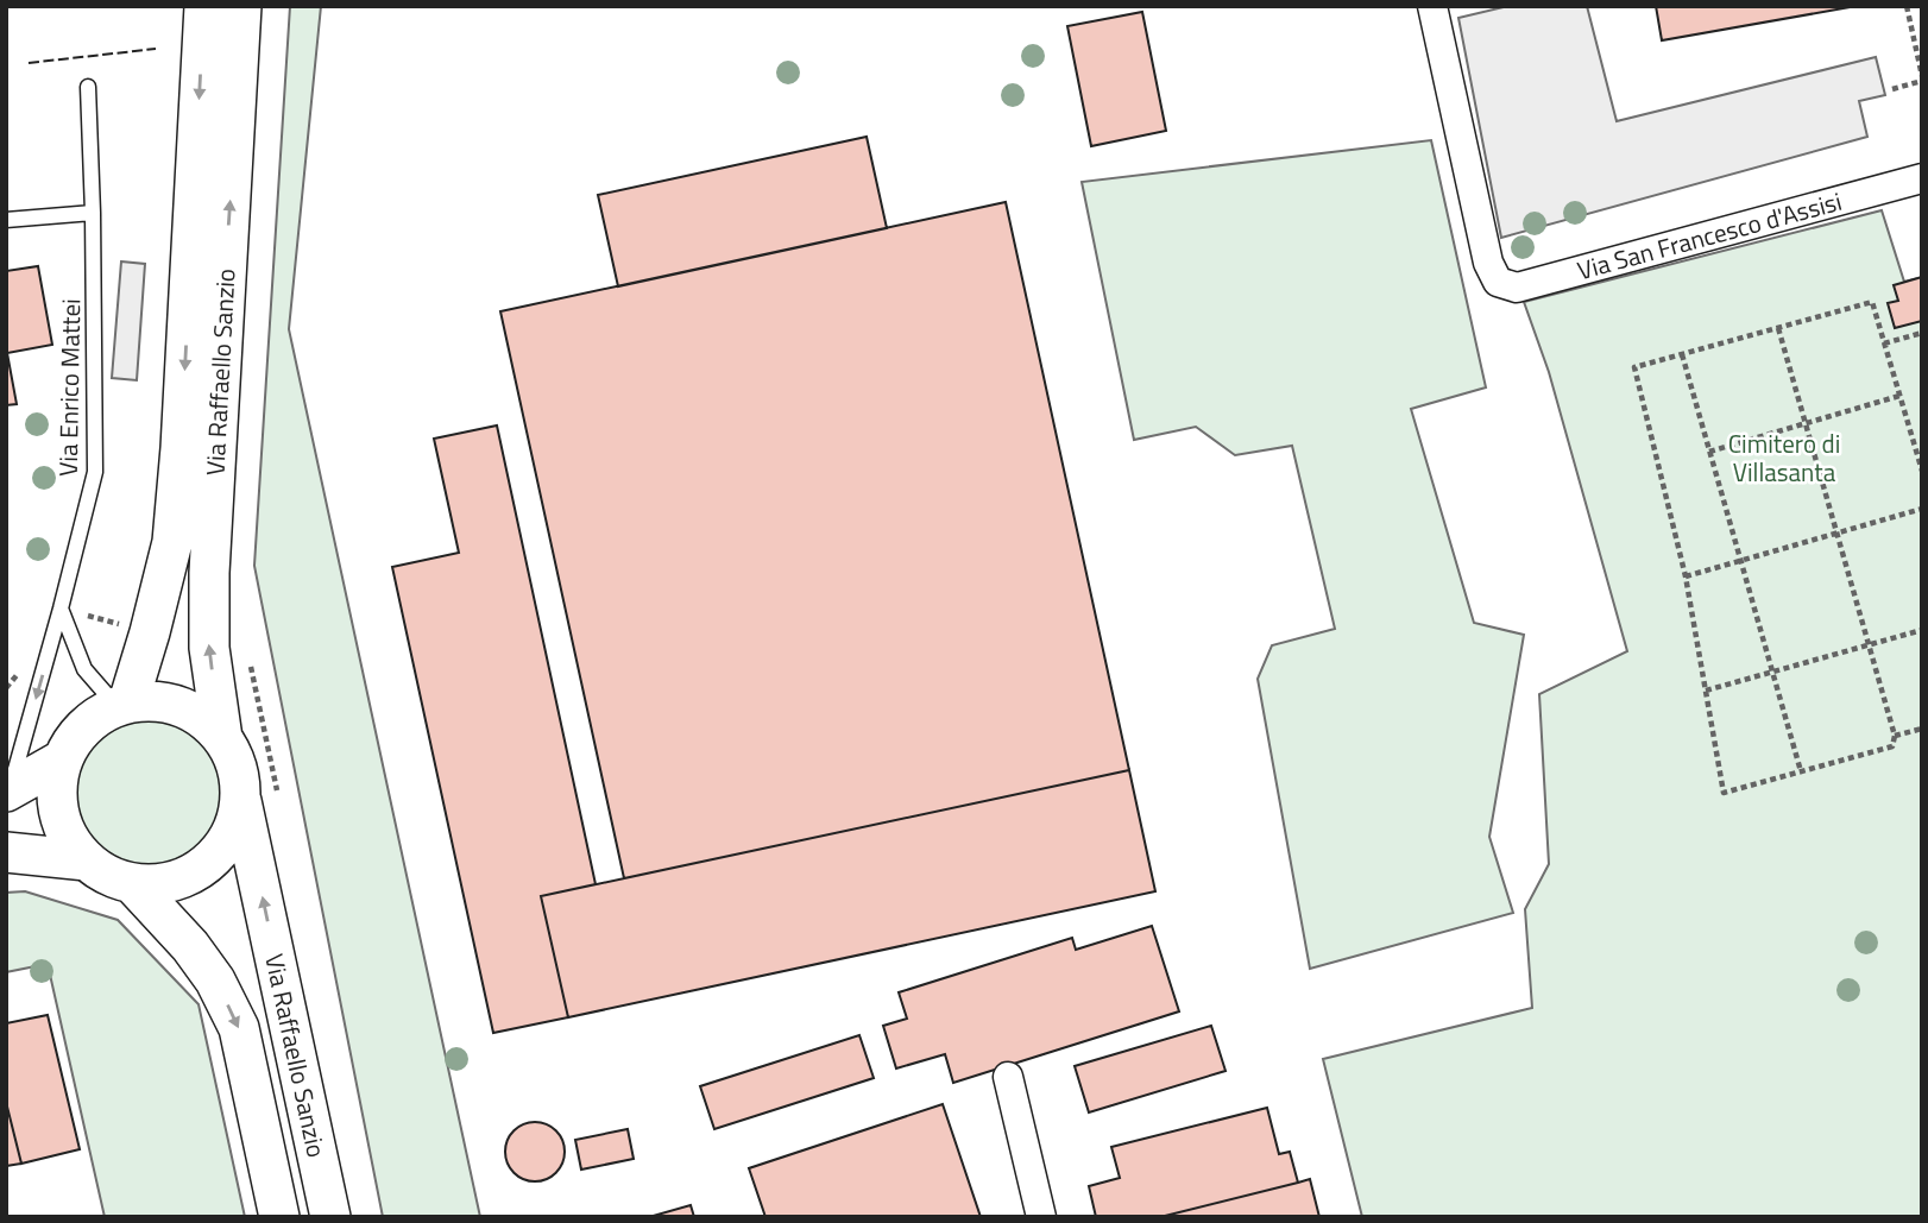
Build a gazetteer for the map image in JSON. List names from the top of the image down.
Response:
{
  "streets": {
    "street": ["Via San Francesco d'Assisi", "Via Raffaello Sanzio"],
    "lane": ["Via Enrico Mattei"]
  },
  "parks": ["Cimitero di Villasanta"]
}
